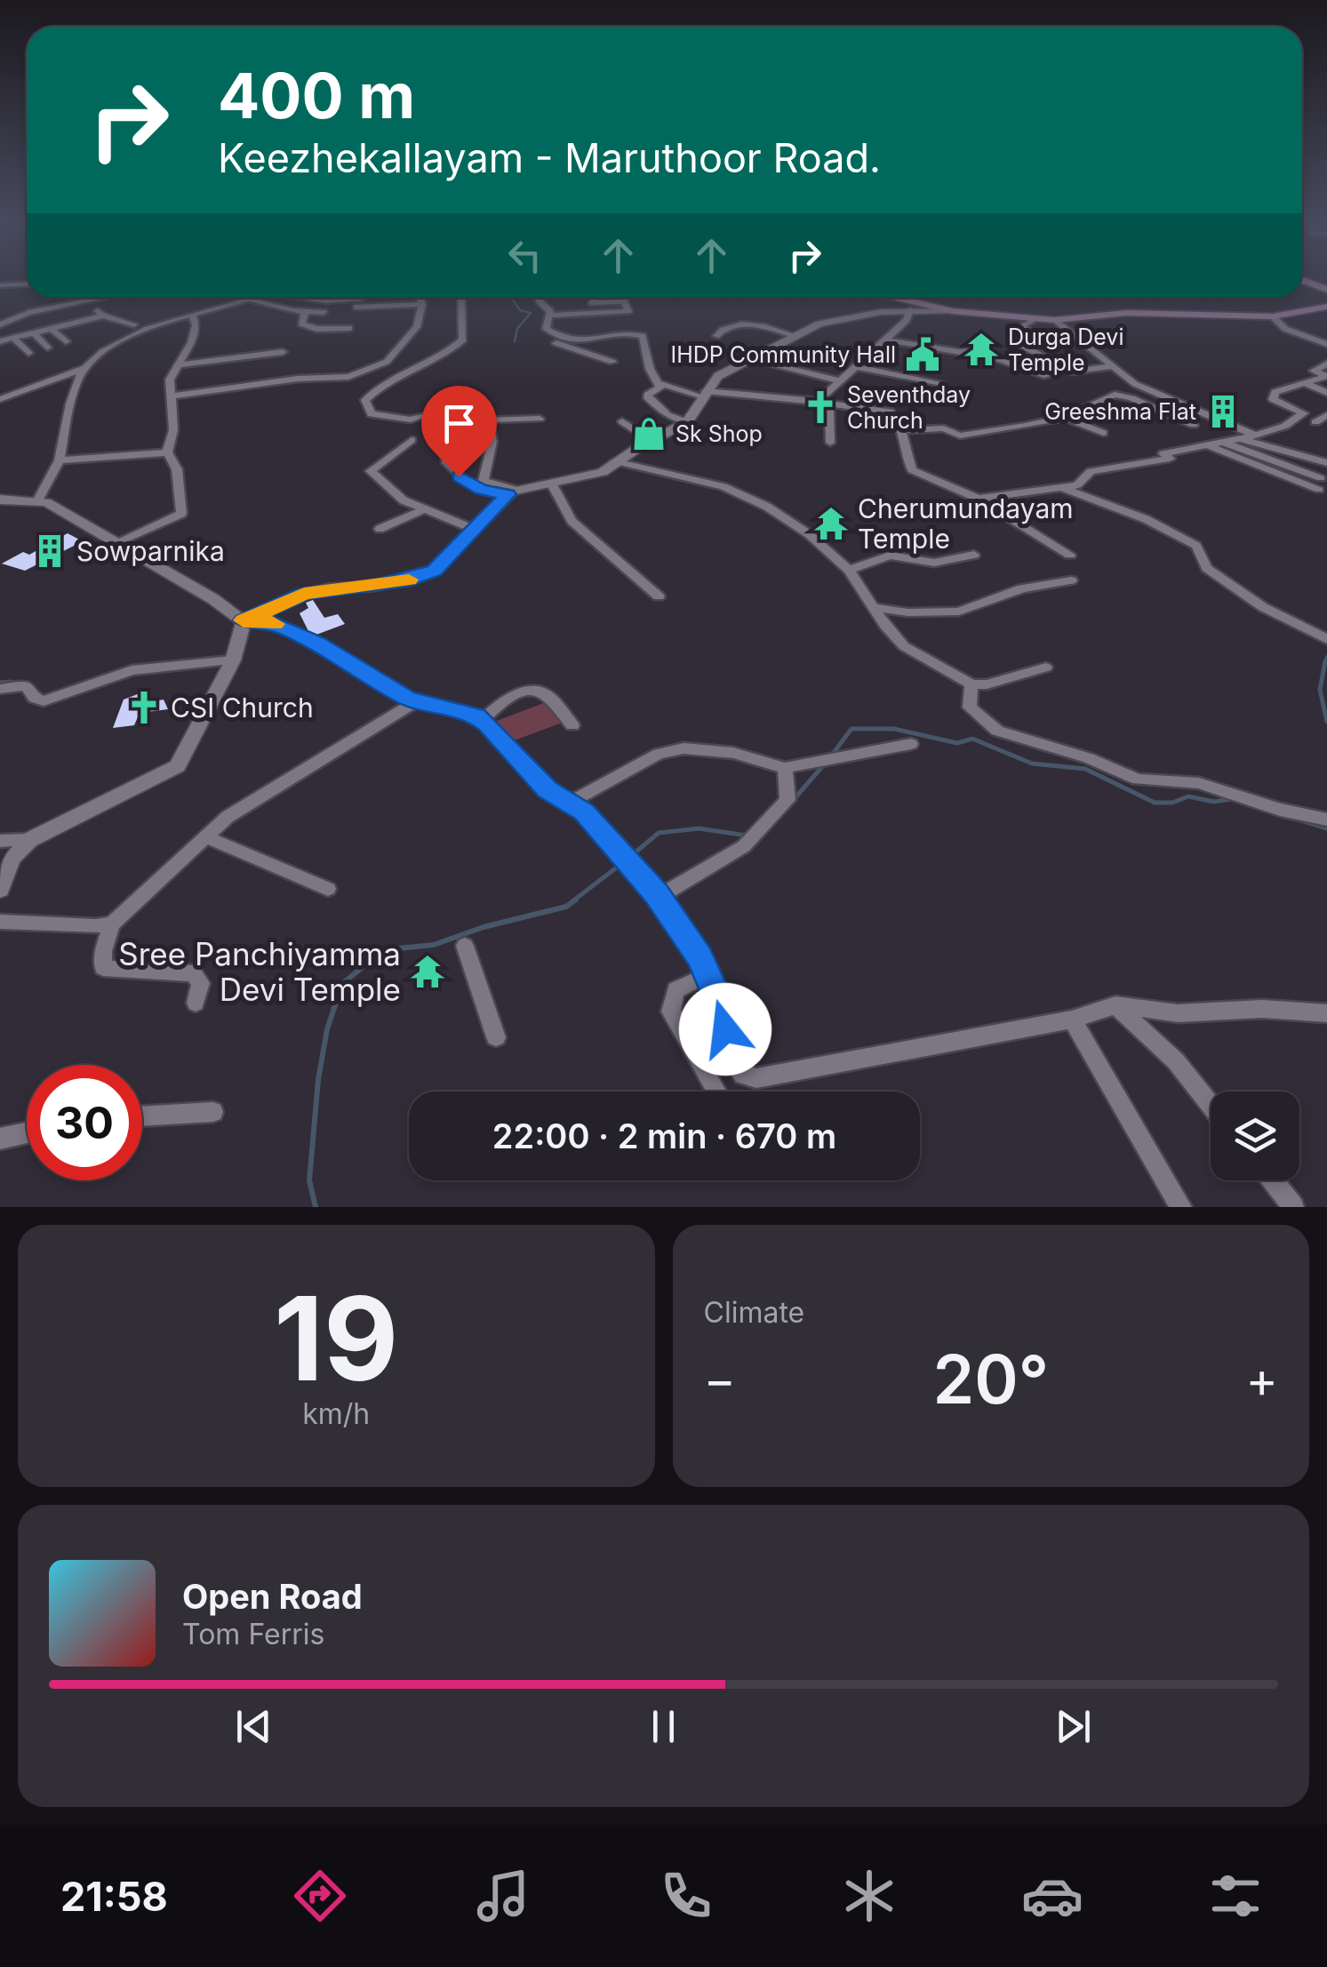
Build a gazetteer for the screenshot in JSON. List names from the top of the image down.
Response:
{
  "places": {
    "temple": ["Durga Devi Temple", "Cherumundayam Temple", "Sree Panchiyamma Devi Temple"],
    "public building": ["IHDP Community Hall"],
    "church": ["Seventhday Church", "CSI Church"],
    "building": ["Greeshma Flat", "Sowparnika"],
    "shop": ["Sk Shop"]
  },
  "page": {
    "turn": ["400 m", "Keezhekallayam - Maruthoor Road."],
    "limit": "30",
    "trip": "22:00 · 2 min · 670 m",
    "tile": [
      ["19", "km/h"],
      "Climate"
    ],
    "heat": ["−", "20°", "+"],
    "song": ["Open Road", "Tom Ferris"],
    "tabs": "21:58"
  }
}
